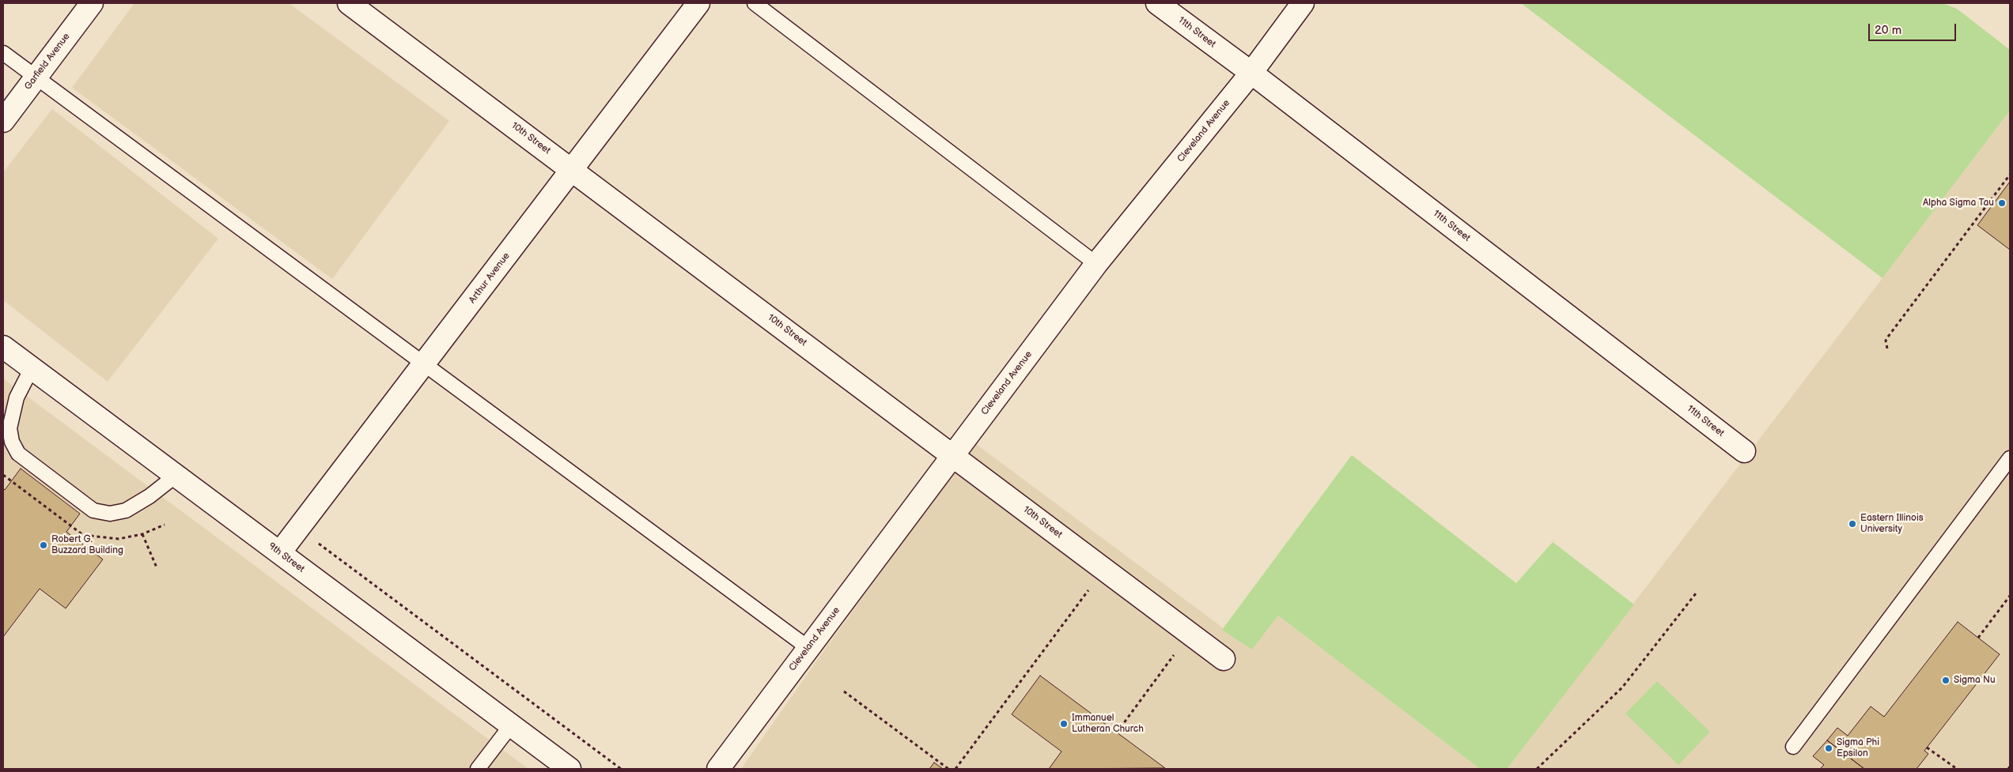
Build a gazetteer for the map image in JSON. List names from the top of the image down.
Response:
{
  "streets": {
    "street": [
      "11th Street",
      "Garfield Avenue",
      "Cleveland Avenue",
      "10th Street",
      "Arthur Avenue",
      "9th Street"
    ]
  },
  "crossings": [
    ["11th Street", "Cleveland Avenue"],
    ["Cleveland Avenue", "10th Street"],
    ["10th Street", "Arthur Avenue"],
    ["Arthur Avenue", "9th Street"]
  ],
  "places": [
    "Alpha Sigma Tau",
    "Eastern Illinois University",
    "Robert G. Buzzard Building",
    "Sigma Nu",
    "Immanuel Lutheran Church",
    "Sigma Phi Epsilon"
  ],
  "scale_bar": "20 m"
}
